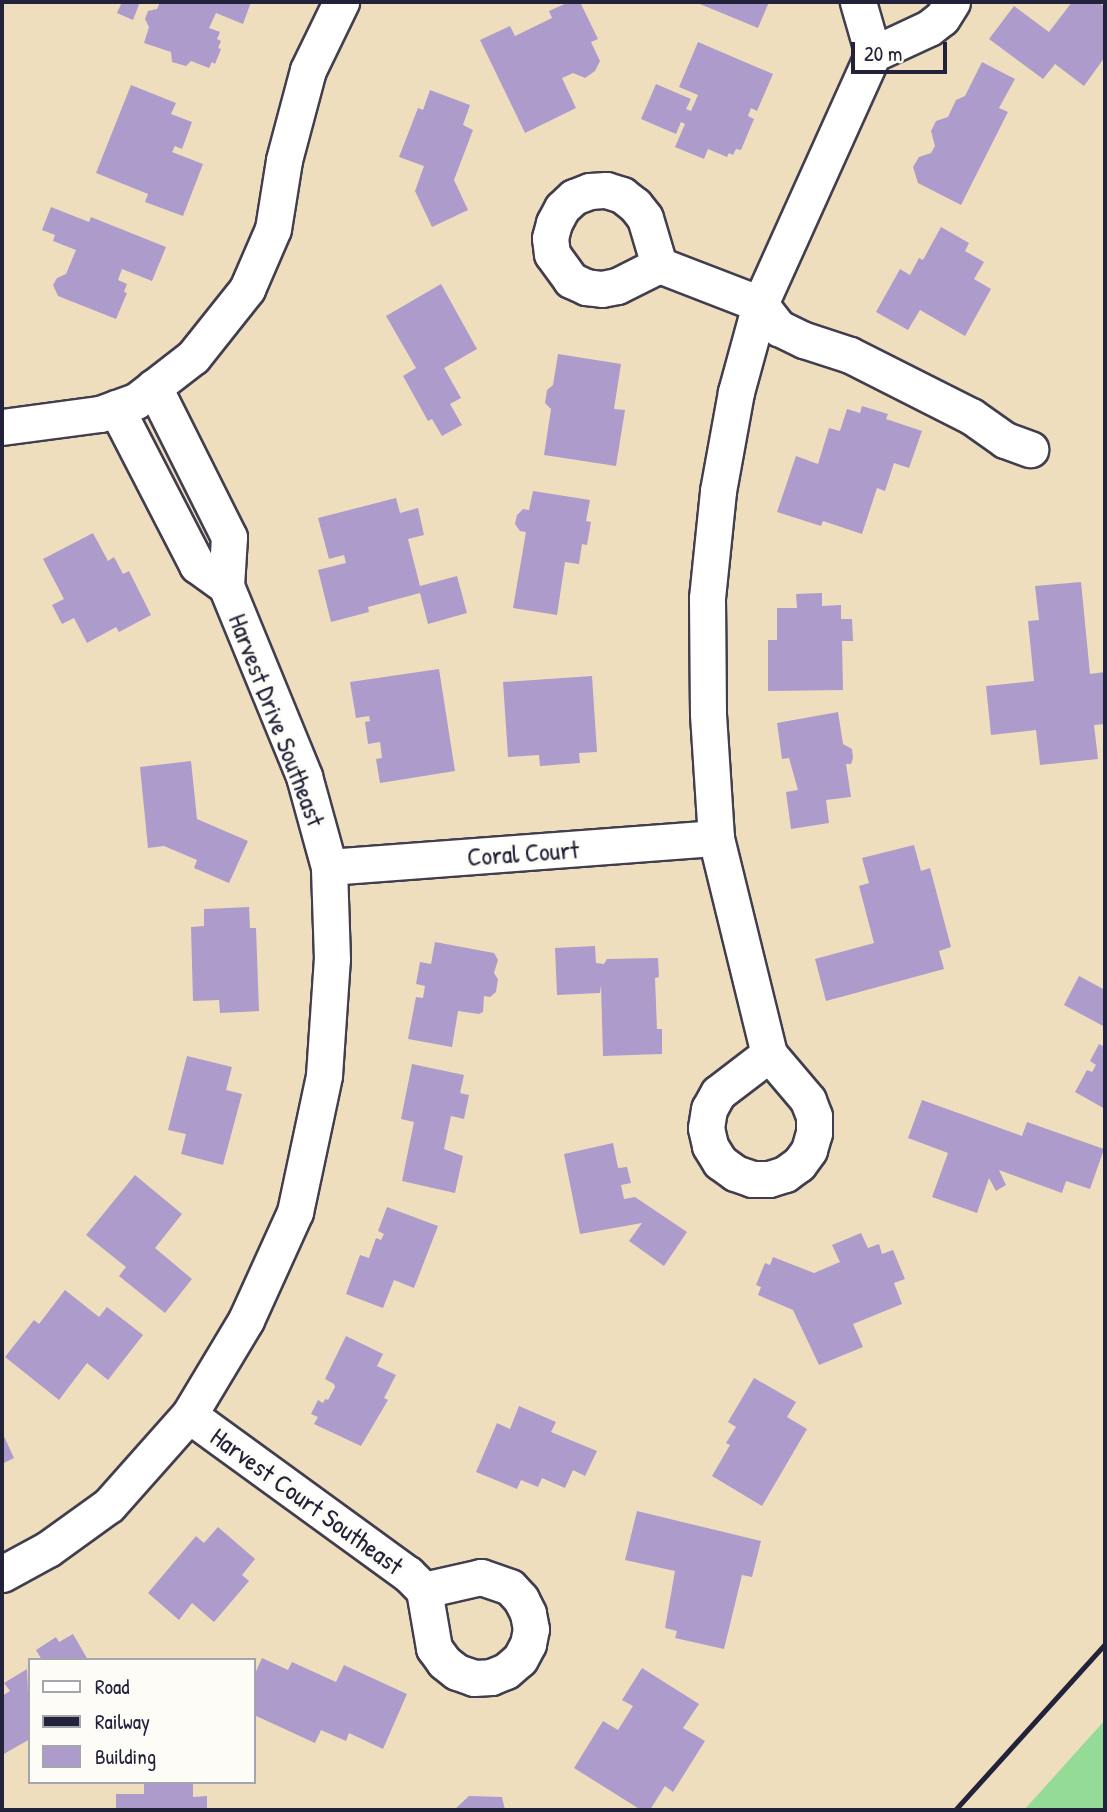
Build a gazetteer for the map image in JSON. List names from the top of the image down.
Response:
{
  "streets": {
    "street": ["Harvest Drive Southeast", "Coral Court", "Harvest Court Southeast"]
  },
  "crossings": [
    ["Harvest Drive Southeast", "Coral Court"],
    ["Harvest Drive Southeast", "Harvest Court Southeast"]
  ],
  "legend": ["Road", "Railway", "Building"],
  "scale_bar": "20 m"
}
